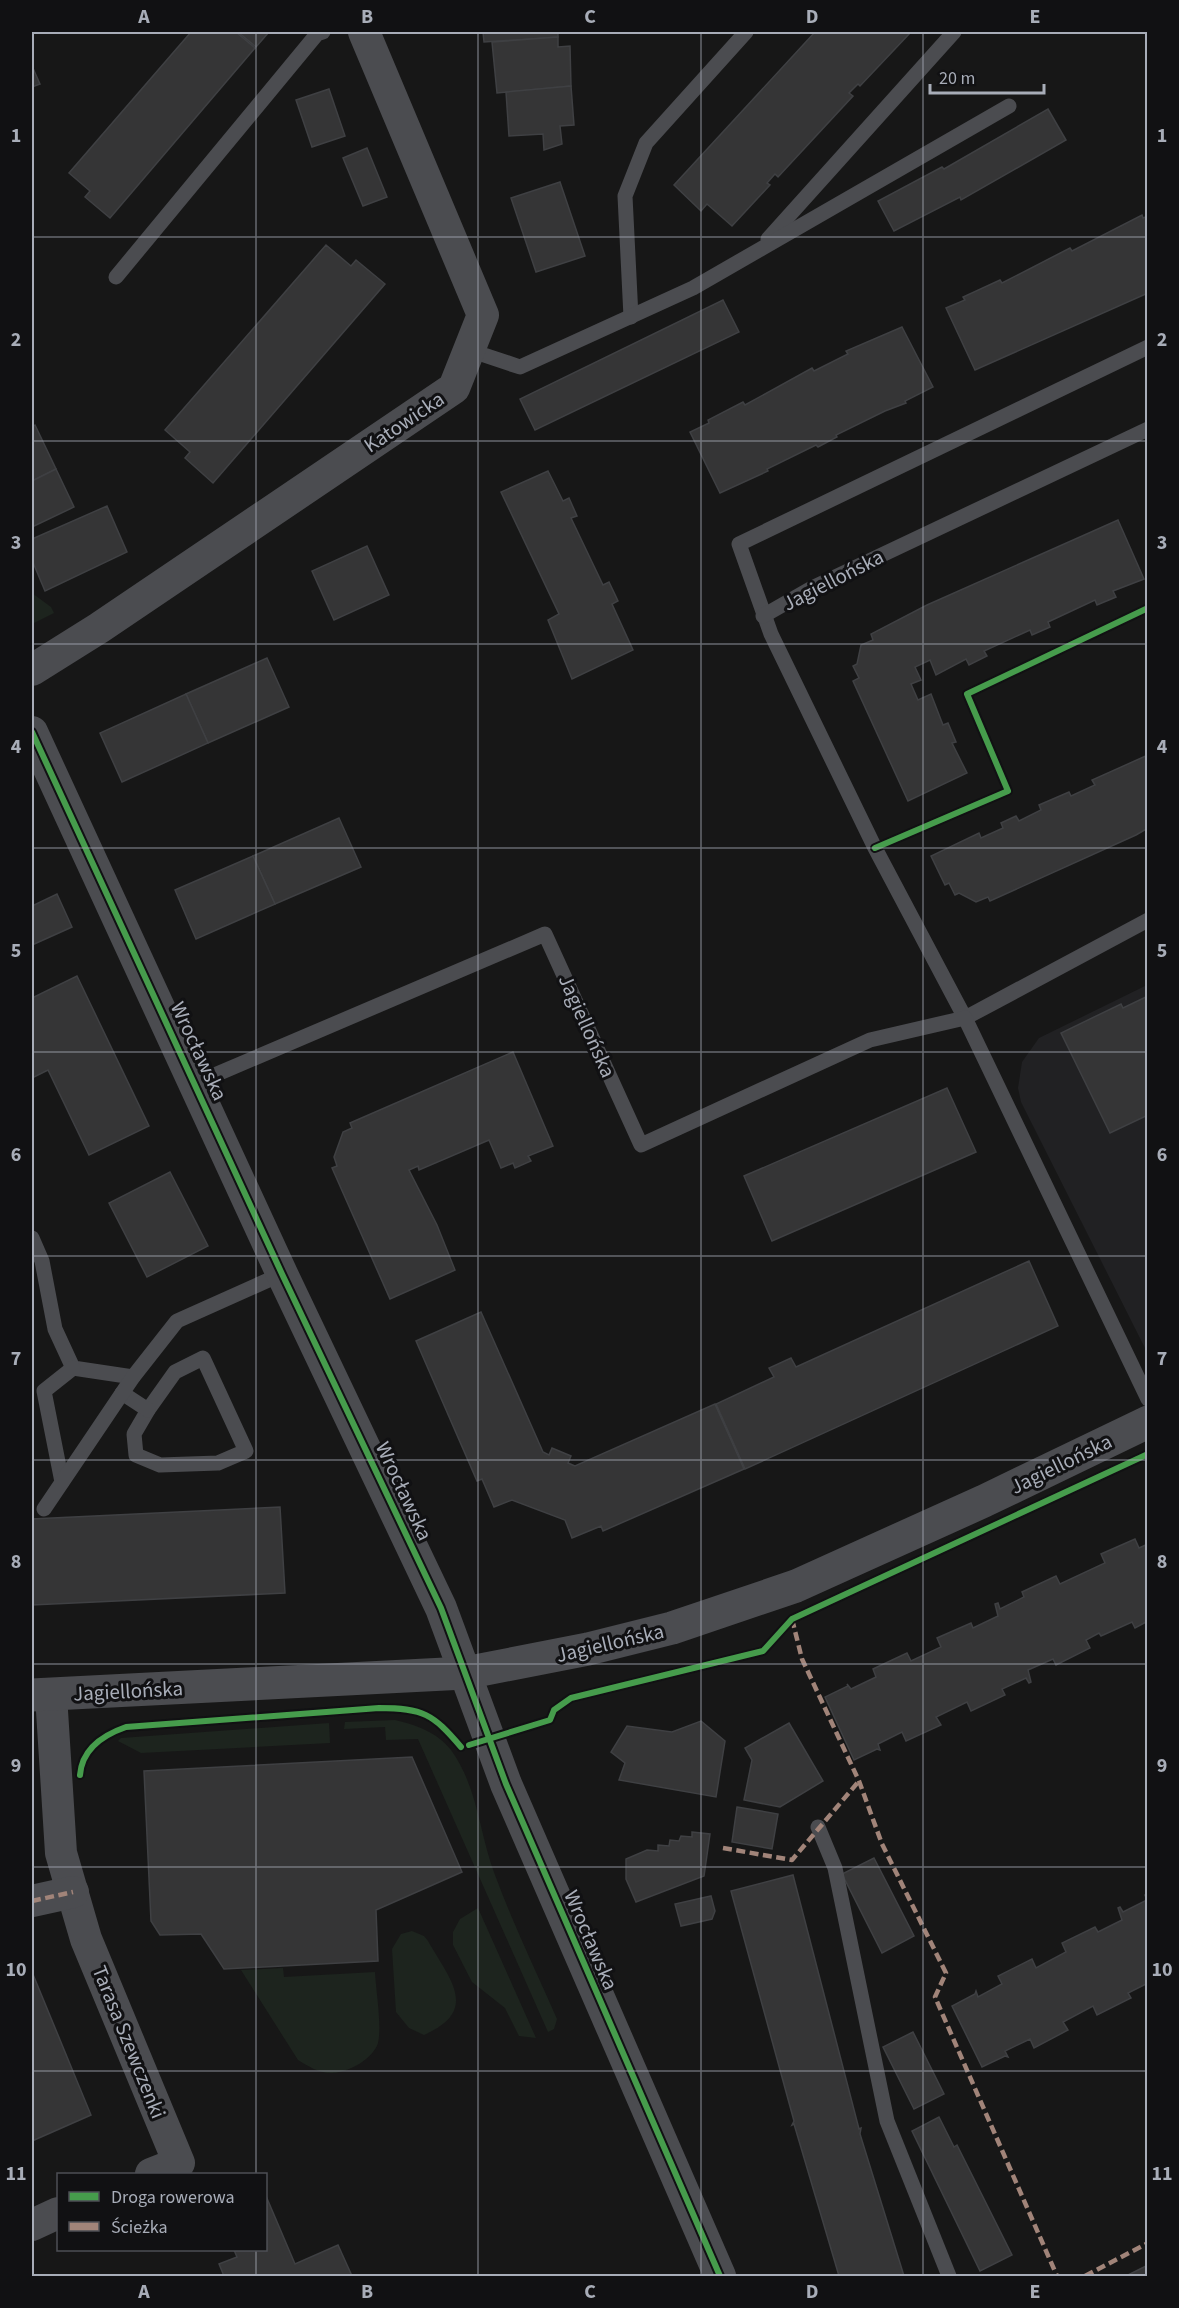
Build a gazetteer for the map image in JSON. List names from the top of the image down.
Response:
{
  "streets": {
    "street": [
      "Katowicka",
      "Jagiellońska",
      "Wrocławska",
      "Tarasa Szewczenki"
    ]
  },
  "crossings": [
    ["Jagiellońska", "Wrocławska"],
    ["Jagiellońska", "Tarasa Szewczenki"]
  ],
  "legend": ["Droga rowerowa", "Ścieżka"],
  "scale_bar": "20 m",
  "grid": {
    "columns": [
      "A",
      "B",
      "C",
      "D",
      "E"
    ],
    "rows": [
      "1",
      "2",
      "3",
      "4",
      "5",
      "6",
      "7",
      "8",
      "9",
      "10",
      "11"
    ]
  }
}
